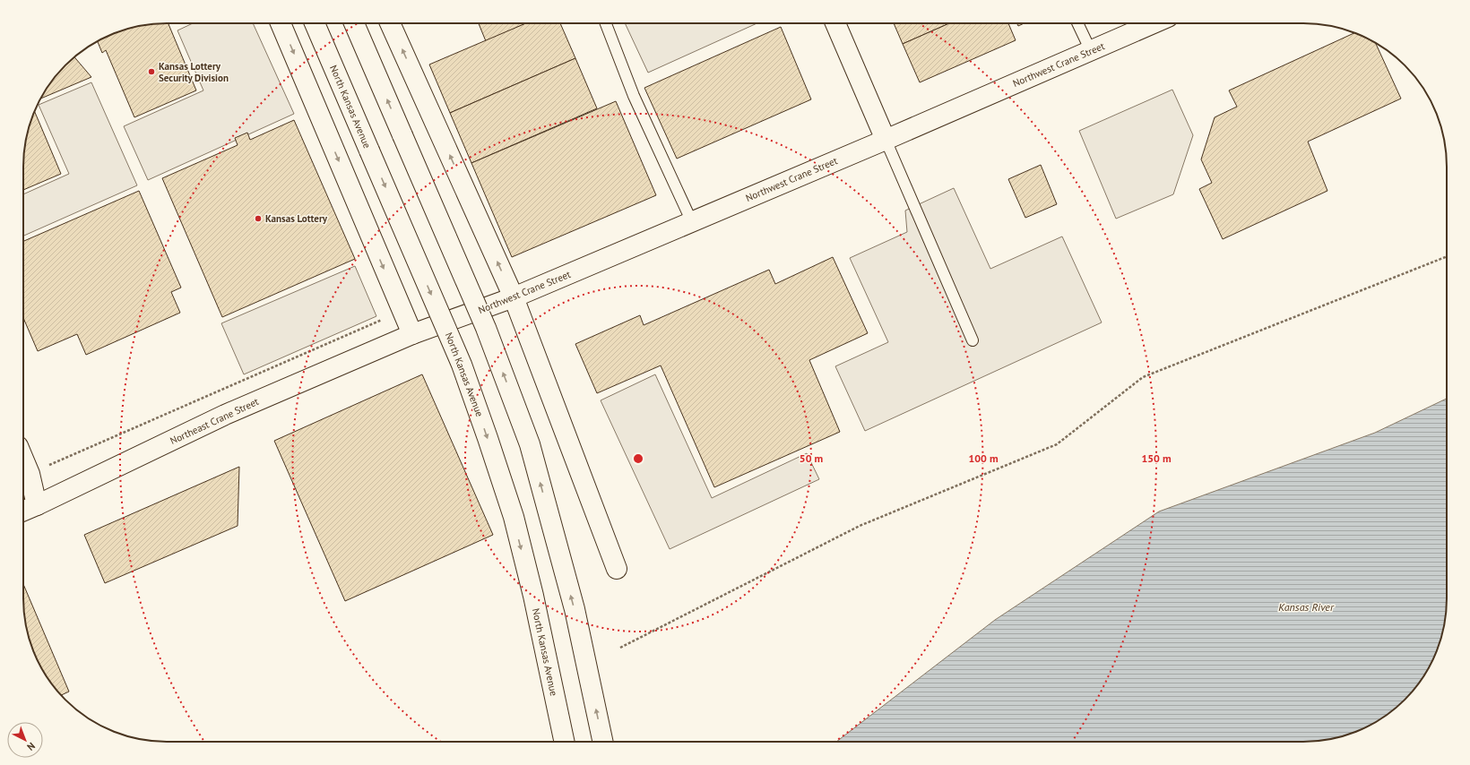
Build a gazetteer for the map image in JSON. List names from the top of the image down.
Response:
{
  "streets": {
    "street": ["Northwest Crane Street", "North Kansas Avenue", "Northeast Crane Street"]
  },
  "crossings": [
    ["Northwest Crane Street", "Northeast Crane Street"]
  ],
  "water": ["Kansas River"],
  "places": ["Kansas Lottery Security Division", "Kansas Lottery"],
  "north": "bottom right",
  "rings": ["50 m", "100 m", "150 m"]
}
